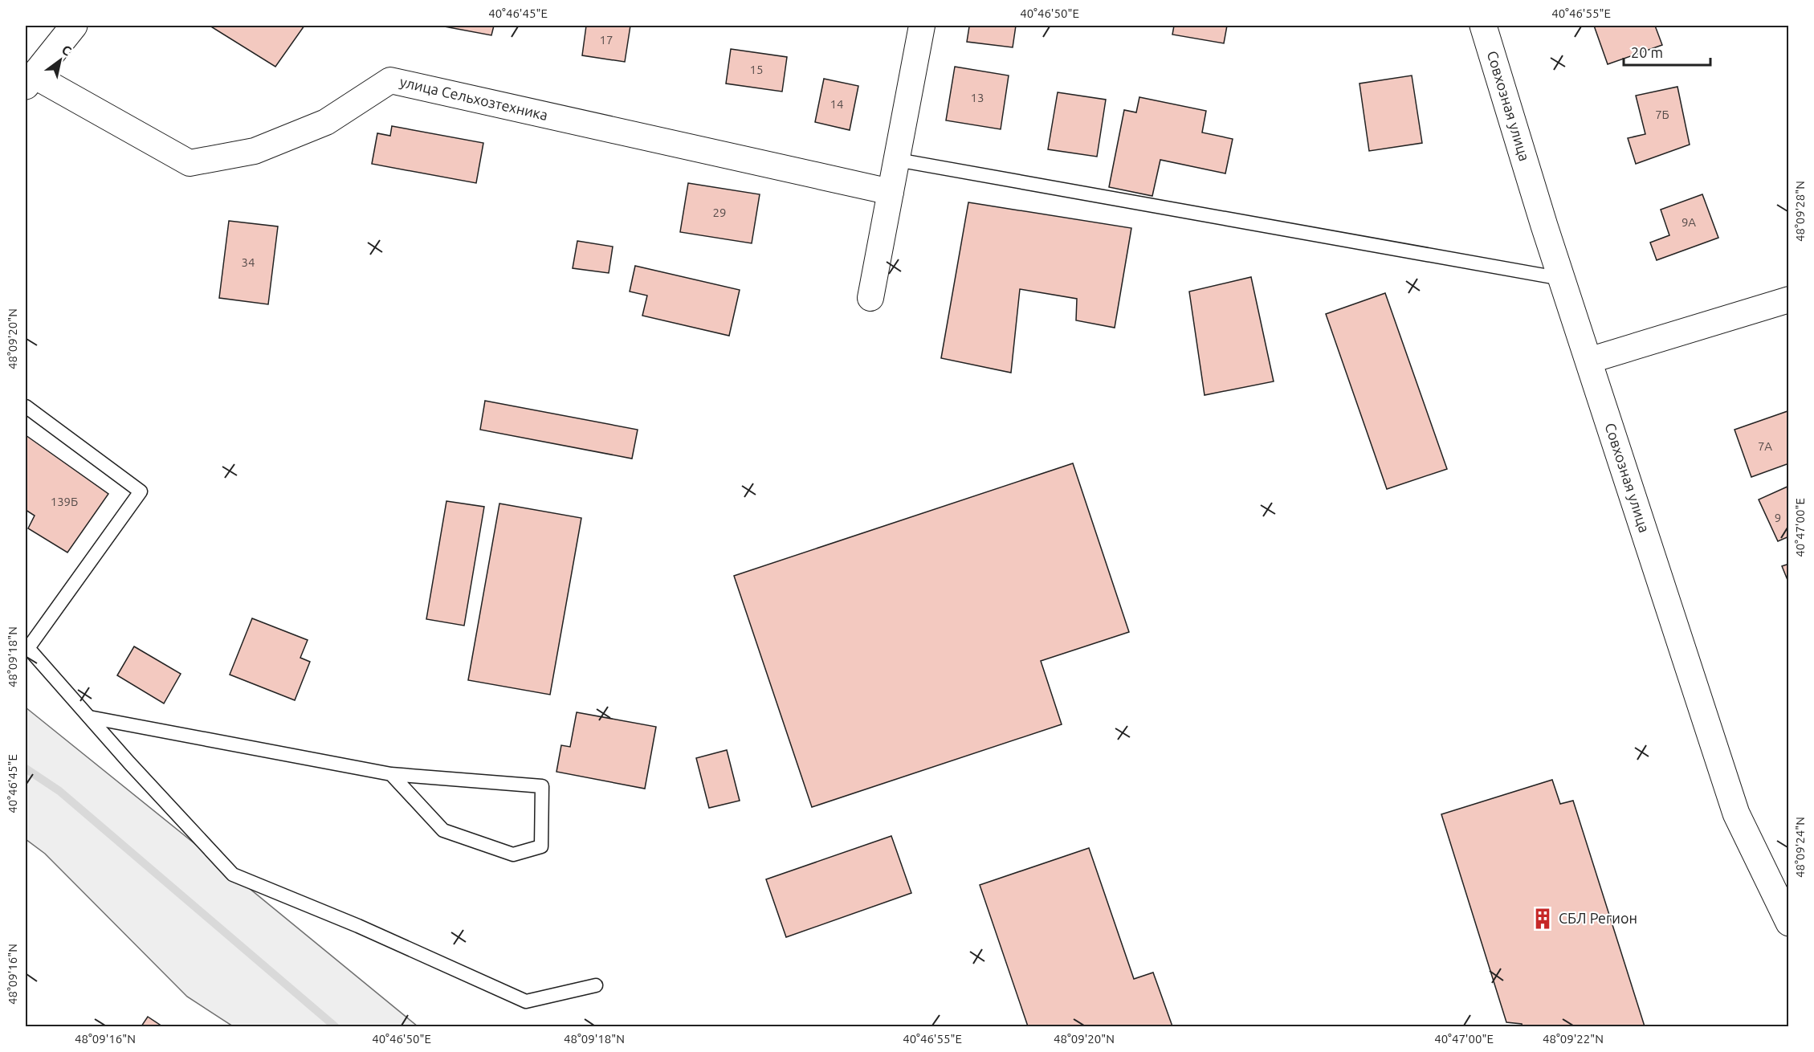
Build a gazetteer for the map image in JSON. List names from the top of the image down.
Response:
{
  "streets": {
    "street": ["улица Сельхозтехника", "Совхозная улица"]
  },
  "places": {
    "building": ["СБЛ Регион"]
  },
  "house_numbers": [
    "17",
    "15",
    "13",
    "14",
    "7Б",
    "29",
    "9А",
    "34",
    "7А",
    "139Б",
    "9"
  ],
  "scale_bar": "20 m",
  "north": "top right",
  "coordinates": [
    "40°46'45\"E",
    "40°46'50\"E",
    "40°46'55\"E",
    "48°09'28\"N",
    "48°09'20\"N",
    "40°47'00\"E",
    "48°09'18\"N",
    "48°09'24\"N",
    "48°09'16\"N",
    "48°09'22\"N"
  ]
}
